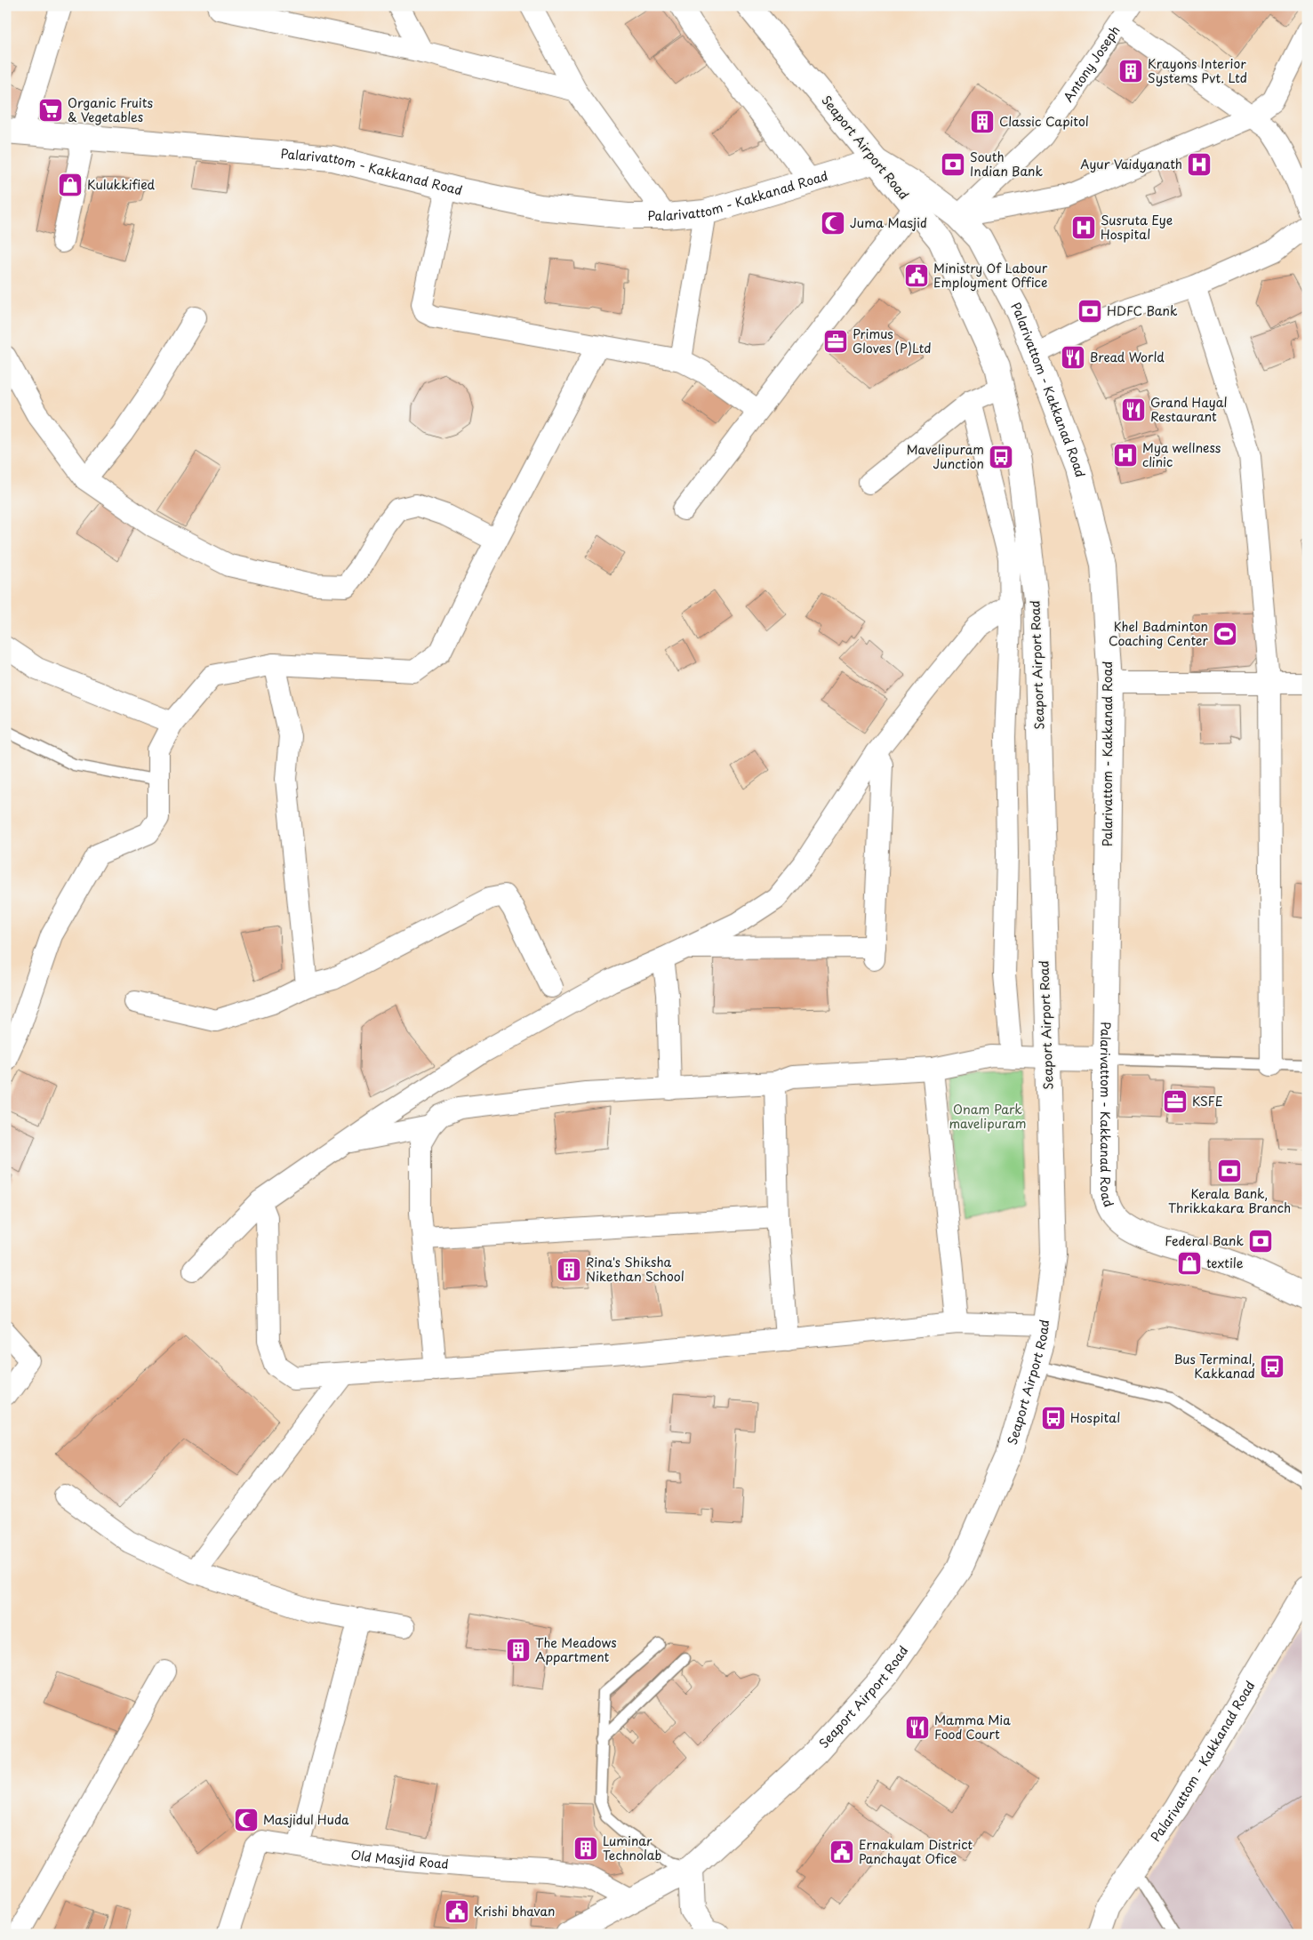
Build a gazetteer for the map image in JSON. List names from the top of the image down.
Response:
{
  "streets": {
    "main road": ["Seaport Airport Road", "Palarivattom - Kakkanad Road"],
    "street": ["Antony Joseph", "Old Masjid Road"]
  },
  "crossings": [
    ["Antony Joseph", "Palarivattom - Kakkanad Road"],
    ["Seaport Airport Road", "Palarivattom - Kakkanad Road"],
    ["Seaport Airport Road", "Old Masjid Road"]
  ],
  "parks": ["Onam Park mavelipuram"],
  "places": {
    "building": [
      "Krayons Interior Systems Pvt. Ltd",
      "Classic Capitol",
      "Rina's Shiksha Nikethan School",
      "The Meadows Appartment",
      "Luminar Technolab"
    ],
    "supermarket": ["Organic Fruits & Vegetables"],
    "bank": [
      "South Indian Bank",
      "HDFC Bank",
      "Kerala Bank, Thrikkakara Branch",
      "Federal Bank"
    ],
    "hospital": ["Ayur Vaidyanath", "Susruta Eye Hospital", "Mya wellness clinic"],
    "shop": ["Kulukkified", "textile"],
    "mosque": ["Juma Masjid", "Masjidul Huda"],
    "public building": ["Ministry Of Labour Employment Office", "Ernakulam District Panchayat Ofice", "Krishi bhavan"],
    "office": ["Primus Gloves (P)Ltd", "KSFE"],
    "restaurant": ["Bread World", "Grand Hayal Restaurant", "Mamma Mia Food Court"],
    "bus stop": ["Mavelipuram Junction", "Bus Terminal, Kakkanad", "Hospital"],
    "sports": ["Khel Badminton Coaching Center"]
  }
}
